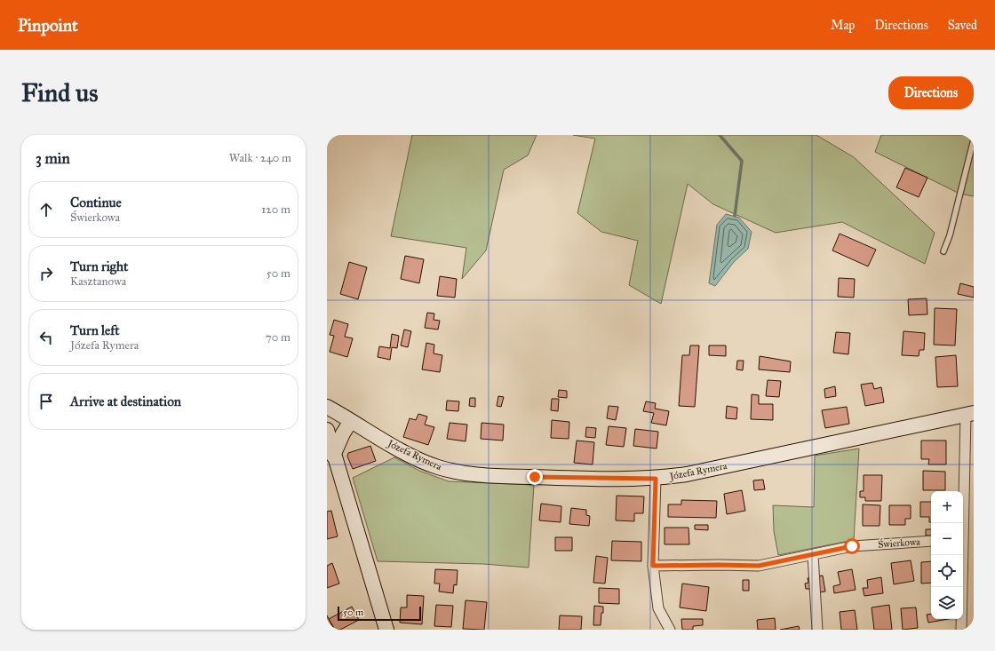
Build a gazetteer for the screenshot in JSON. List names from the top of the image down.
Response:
{
  "streets": {
    "street": ["Józefa Rymera", "Świerkowa"]
  },
  "scale_bar": "50 m",
  "page": {
    "header": "Pinpoint",
    "nav": ["Map", "Directions", "Saved"],
    "buttons": "Directions",
    "title": "Find us",
    "heading": ["3 min", "Walk · 240 m"],
    "list": [
      ["Continue", "Świerkowa", "120 m"],
      ["Turn right", "Kasztanowa", "50 m"],
      ["Turn left", "Józefa Rymera", "70 m"],
      "Arrive at destination"
    ],
    "map_buttons": ["+", "−"],
    "scale": "50 m"
  }
}
